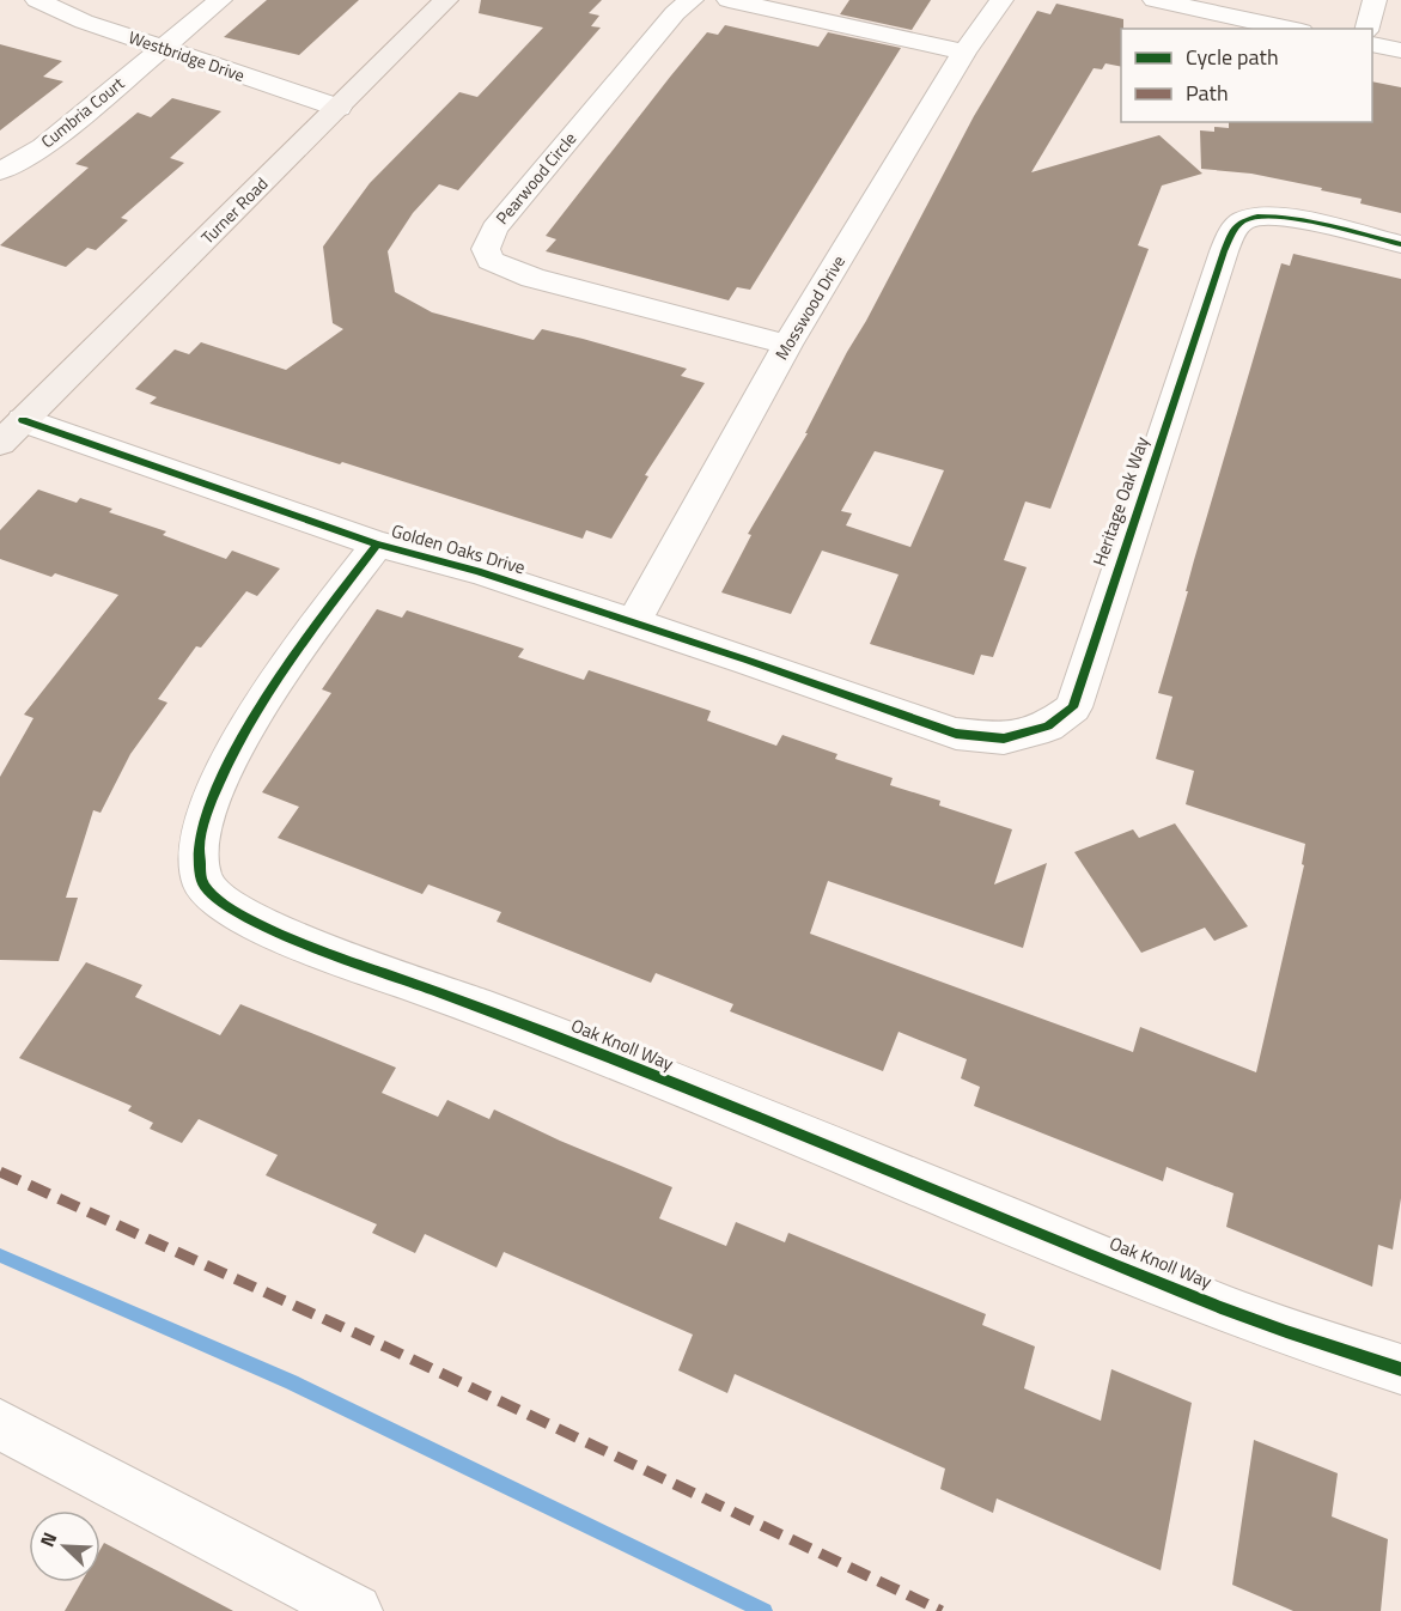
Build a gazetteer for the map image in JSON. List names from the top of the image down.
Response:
{
  "streets": {
    "main road": ["Turner Road"],
    "street": [
      "Westbridge Drive",
      "Cumbria Court",
      "Pearwood Circle",
      "Mosswood Drive",
      "Heritage Oak Way",
      "Golden Oaks Drive",
      "Oak Knoll Way"
    ]
  },
  "crossings": [
    ["Westbridge Drive", "Cumbria Court"],
    ["Westbridge Drive", "Turner Road"],
    ["Pearwood Circle", "Mosswood Drive"],
    ["Turner Road", "Golden Oaks Drive"],
    ["Mosswood Drive", "Golden Oaks Drive"],
    ["Heritage Oak Way", "Golden Oaks Drive"],
    ["Golden Oaks Drive", "Oak Knoll Way"]
  ],
  "legend": ["Cycle path", "Path"],
  "north": "top left"
}
